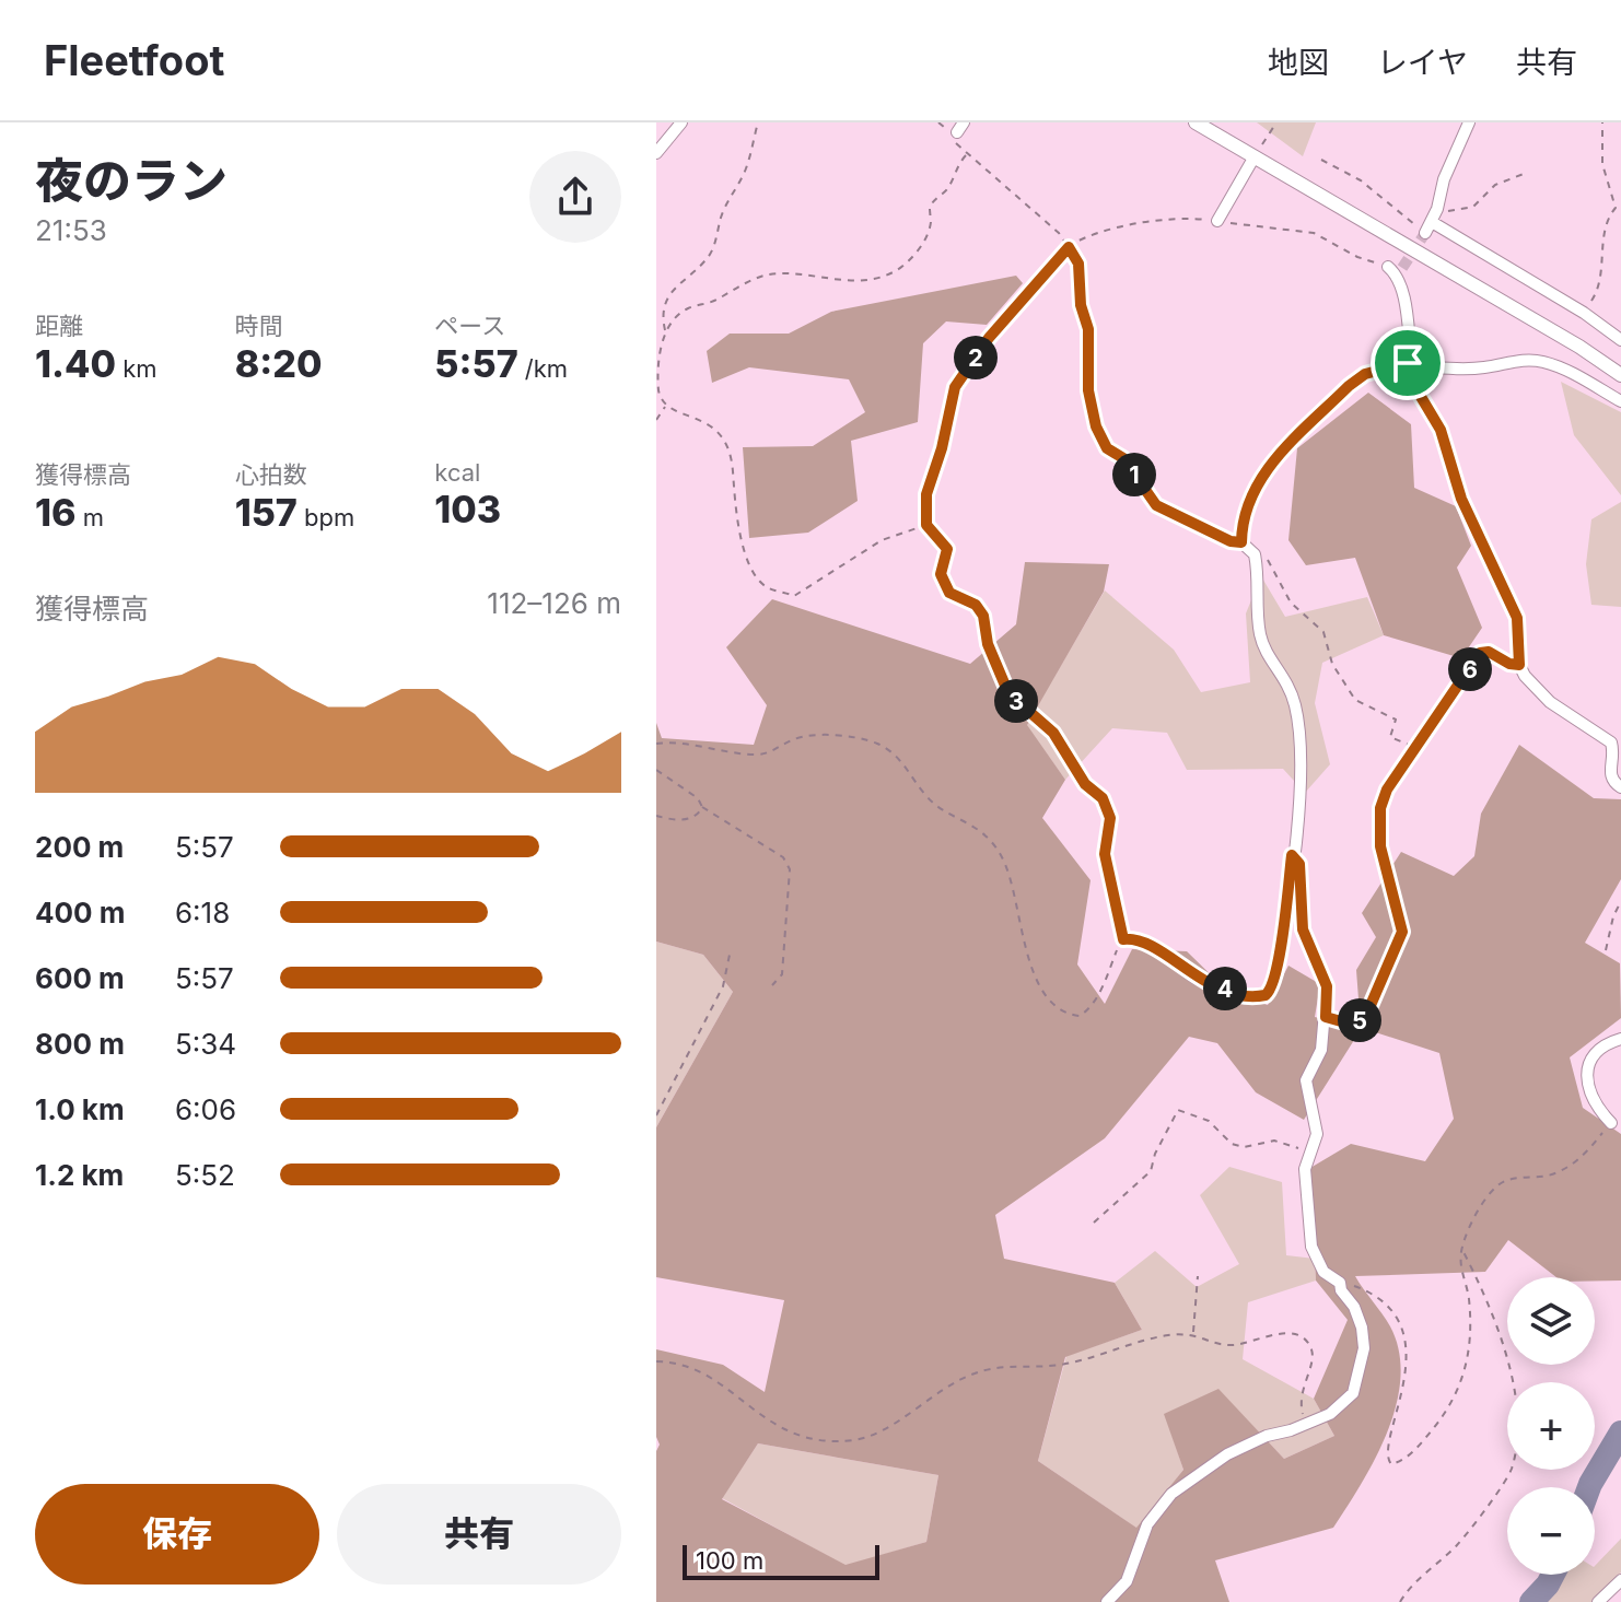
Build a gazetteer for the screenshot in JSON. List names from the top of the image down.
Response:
{
  "scale_bar": "100 m",
  "page": {
    "header": "Fleetfoot",
    "nav": ["地図", "レイヤ", "共有"],
    "heading": ["夜のラン", "21:53"],
    "stats": [
      ["距離", "1.40 km"],
      ["時間", "8:20"],
      ["ペース", "5:57 /km"],
      ["獲得標高", "16 m"],
      ["心拍数", "157 bpm"],
      ["kcal", "103"]
    ],
    "pins": [
      "2",
      "1",
      "6",
      "3",
      "4",
      "5"
    ],
    "chart": ["獲得標高", "112–126 m"],
    "list": [
      {
        "name": "200 m",
        "note": "5:57"
      },
      {
        "name": "400 m",
        "note": "6:18"
      },
      {
        "name": "600 m",
        "note": "5:57"
      },
      {
        "name": "800 m",
        "note": "5:34"
      },
      {
        "name": "1.0 km",
        "note": "6:06"
      },
      {
        "name": "1.2 km",
        "note": "5:52"
      }
    ],
    "map_buttons": ["+", "−"],
    "buttons": ["保存", "共有"],
    "scale": "100 m"
  }
}
